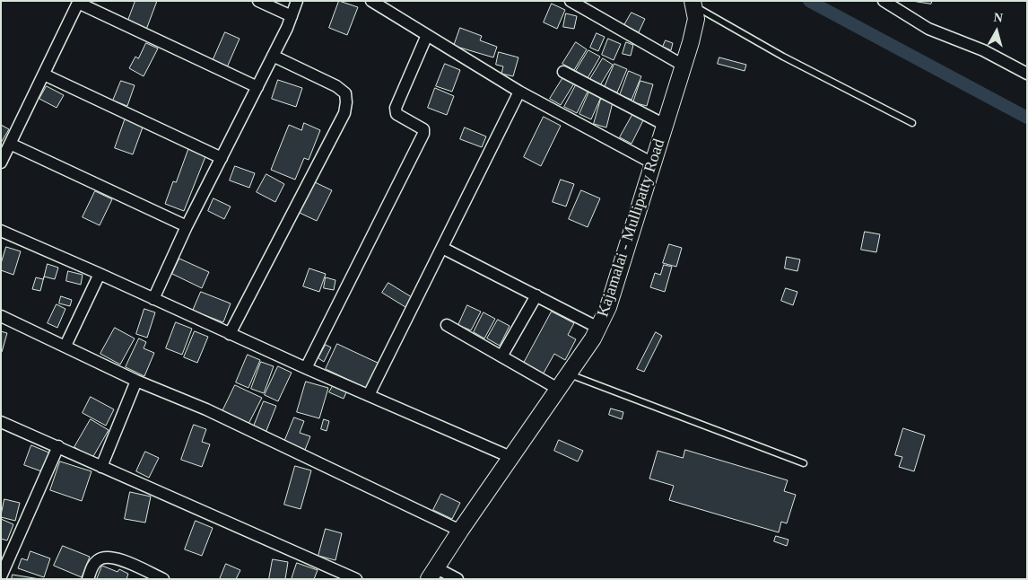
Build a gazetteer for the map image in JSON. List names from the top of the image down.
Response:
{
  "streets": {
    "main road": ["Kajamalai - Mullipatty Road"]
  },
  "north": "top"
}
